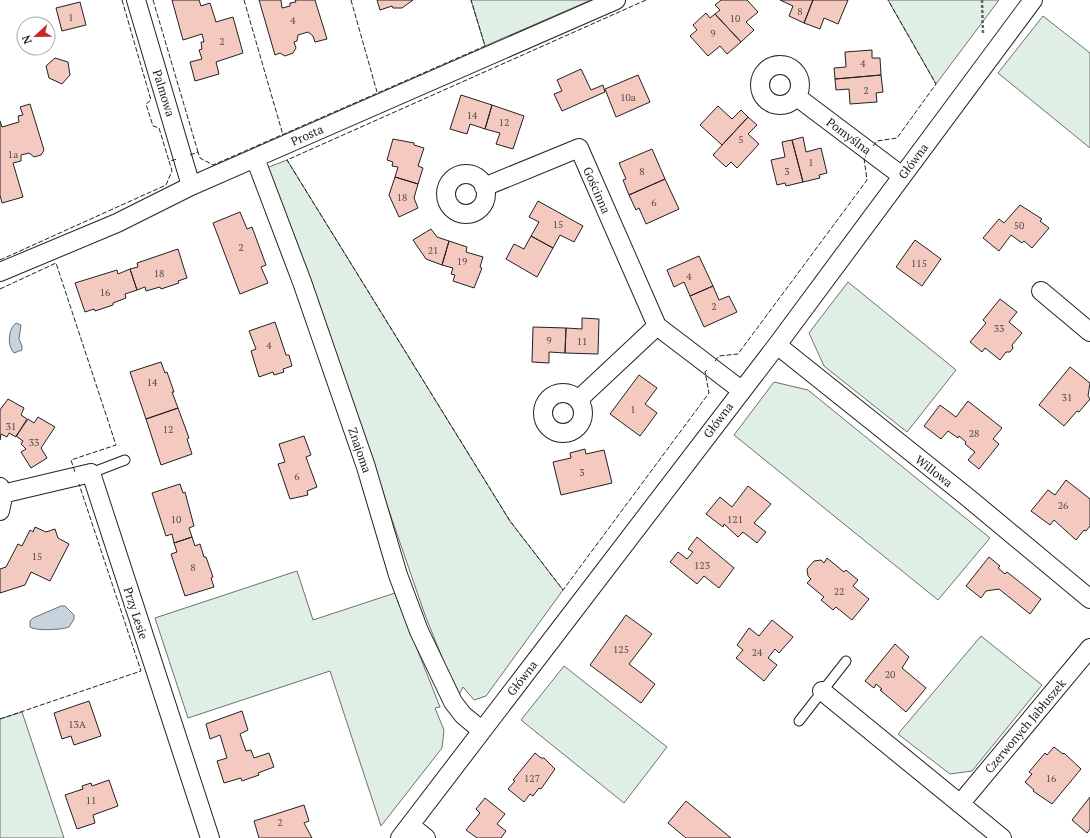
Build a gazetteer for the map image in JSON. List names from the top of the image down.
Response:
{
  "streets": {
    "street": [
      "Palmowa",
      "Prosta",
      "Pomyślna",
      "Główna",
      "Gościnna",
      "Znajoma",
      "Willowa",
      "Przy Lesie",
      "Czerwonych Jabłuszek"
    ]
  },
  "crossings": [
    ["Palmowa", "Prosta"],
    ["Prosta", "Znajoma"],
    ["Pomyślna", "Główna"],
    ["Główna", "Gościnna"],
    ["Główna", "Znajoma"],
    ["Główna", "Willowa"]
  ],
  "house_numbers": [
    "8",
    "1",
    "10",
    "4",
    "9",
    "2",
    "4",
    "2",
    "10a",
    "14",
    "12",
    "5",
    "1a",
    "1",
    "8",
    "3",
    "18",
    "6",
    "15",
    "50",
    "2",
    "21",
    "19",
    "115",
    "18",
    "4",
    "16",
    "2",
    "33",
    "9",
    "11",
    "4",
    "14",
    "31",
    "1",
    "31",
    "12",
    "28",
    "33",
    "3",
    "6",
    "26",
    "10",
    "121",
    "15",
    "123",
    "8",
    "22",
    "125",
    "24",
    "20",
    "13A",
    "127",
    "16",
    "11",
    "2"
  ],
  "north": "left"
}
